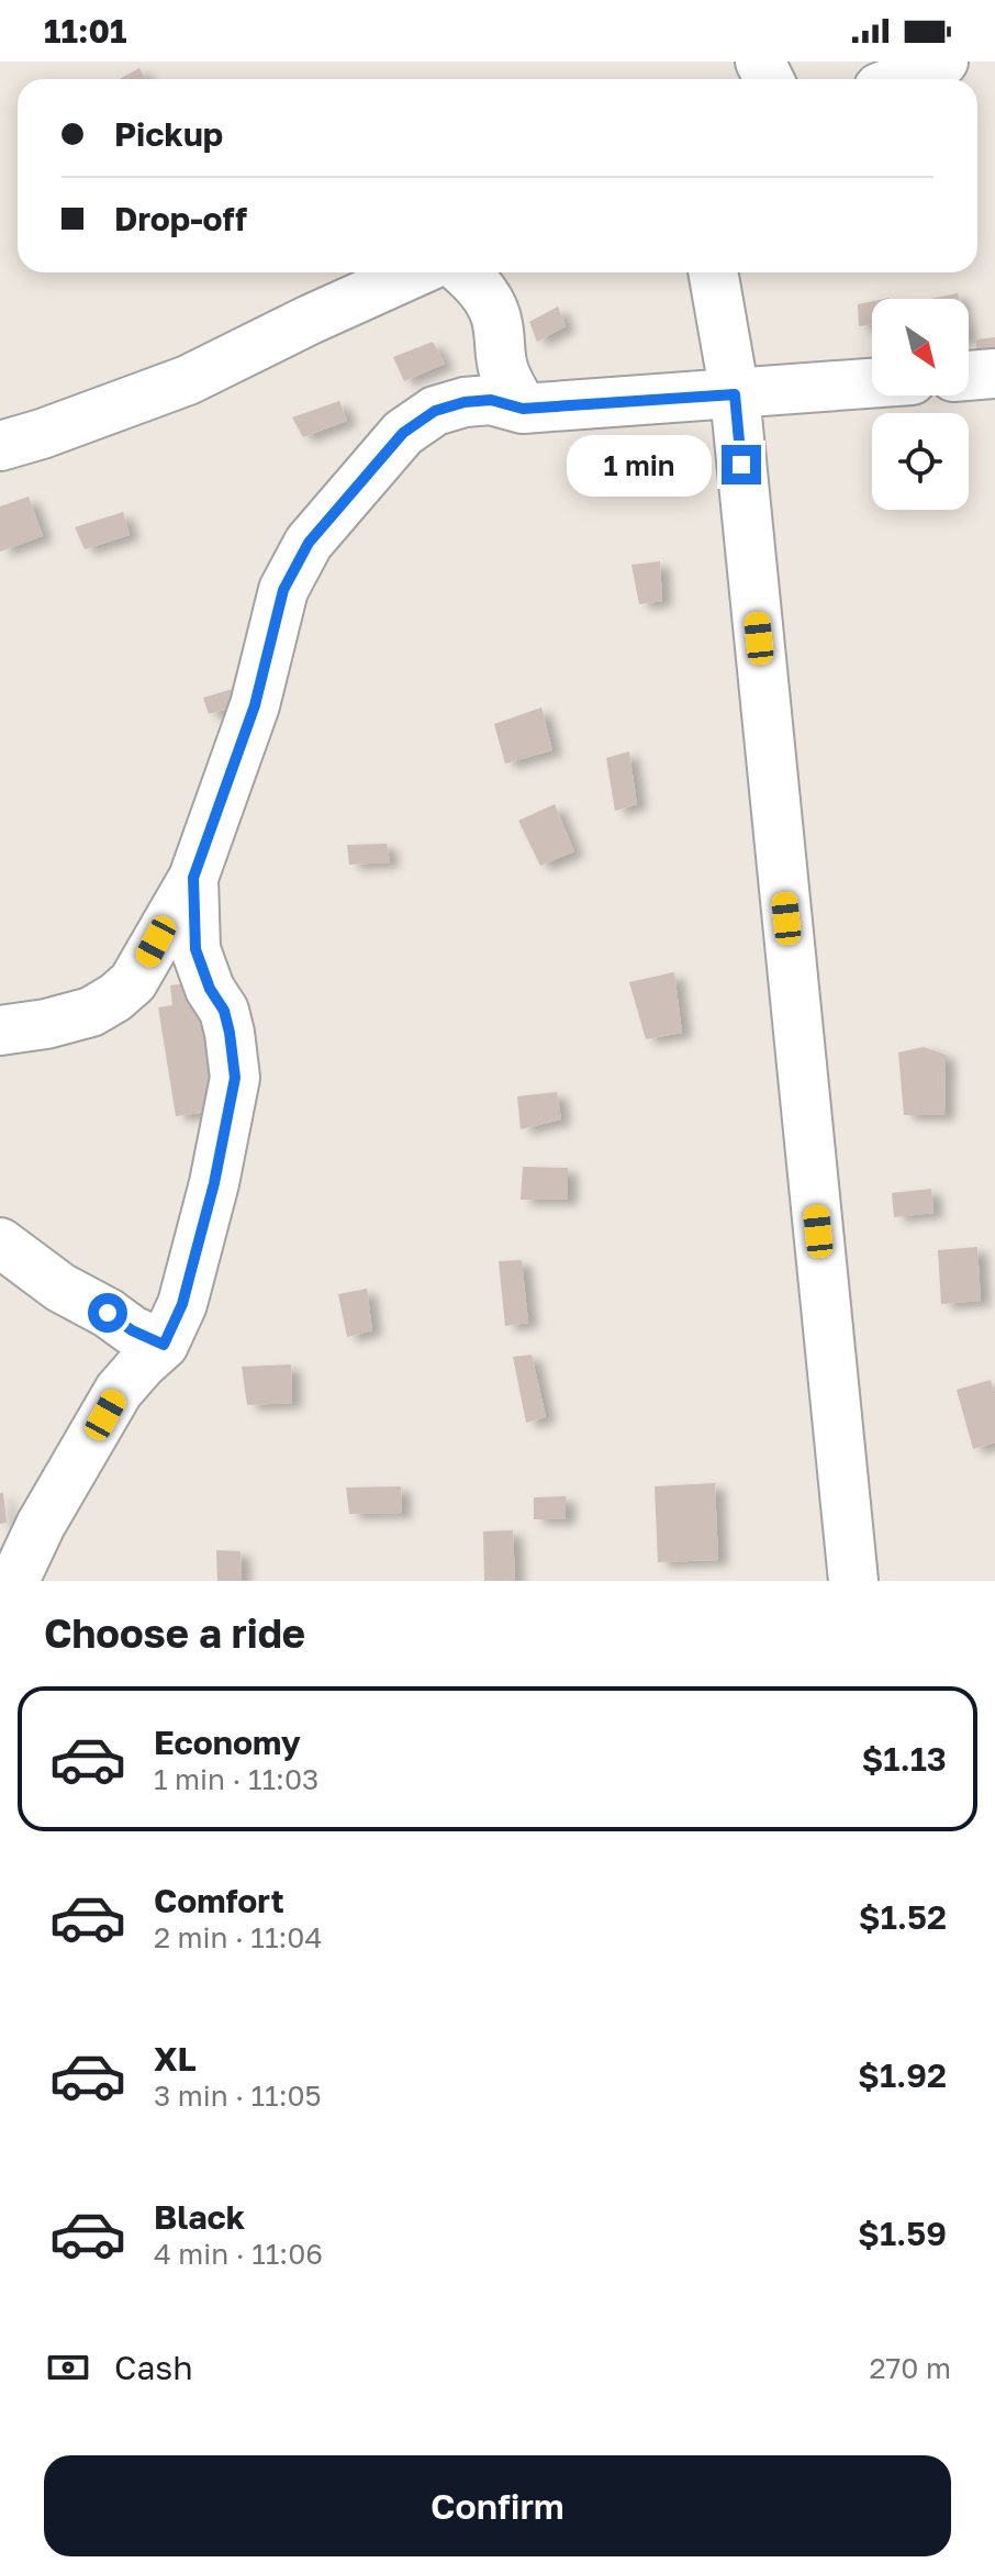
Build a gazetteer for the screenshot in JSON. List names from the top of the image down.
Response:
{
  "north": "bottom right",
  "page": {
    "status": "11:01",
    "banner": ["Pickup", "Drop-off"],
    "bubble": "1 min",
    "heading": "Choose a ride",
    "list": [
      {
        "name": "Economy",
        "note": "1 min · 11:03",
        "value": "$1.13"
      },
      {
        "name": "Comfort",
        "note": "2 min · 11:04",
        "value": "$1.52"
      },
      {
        "name": "XL",
        "note": "3 min · 11:05",
        "value": "$1.92"
      },
      {
        "name": "Black",
        "note": "4 min · 11:06",
        "value": "$1.59"
      }
    ],
    "pay": ["Cash", "270 m"],
    "buttons": "Confirm"
  }
}
